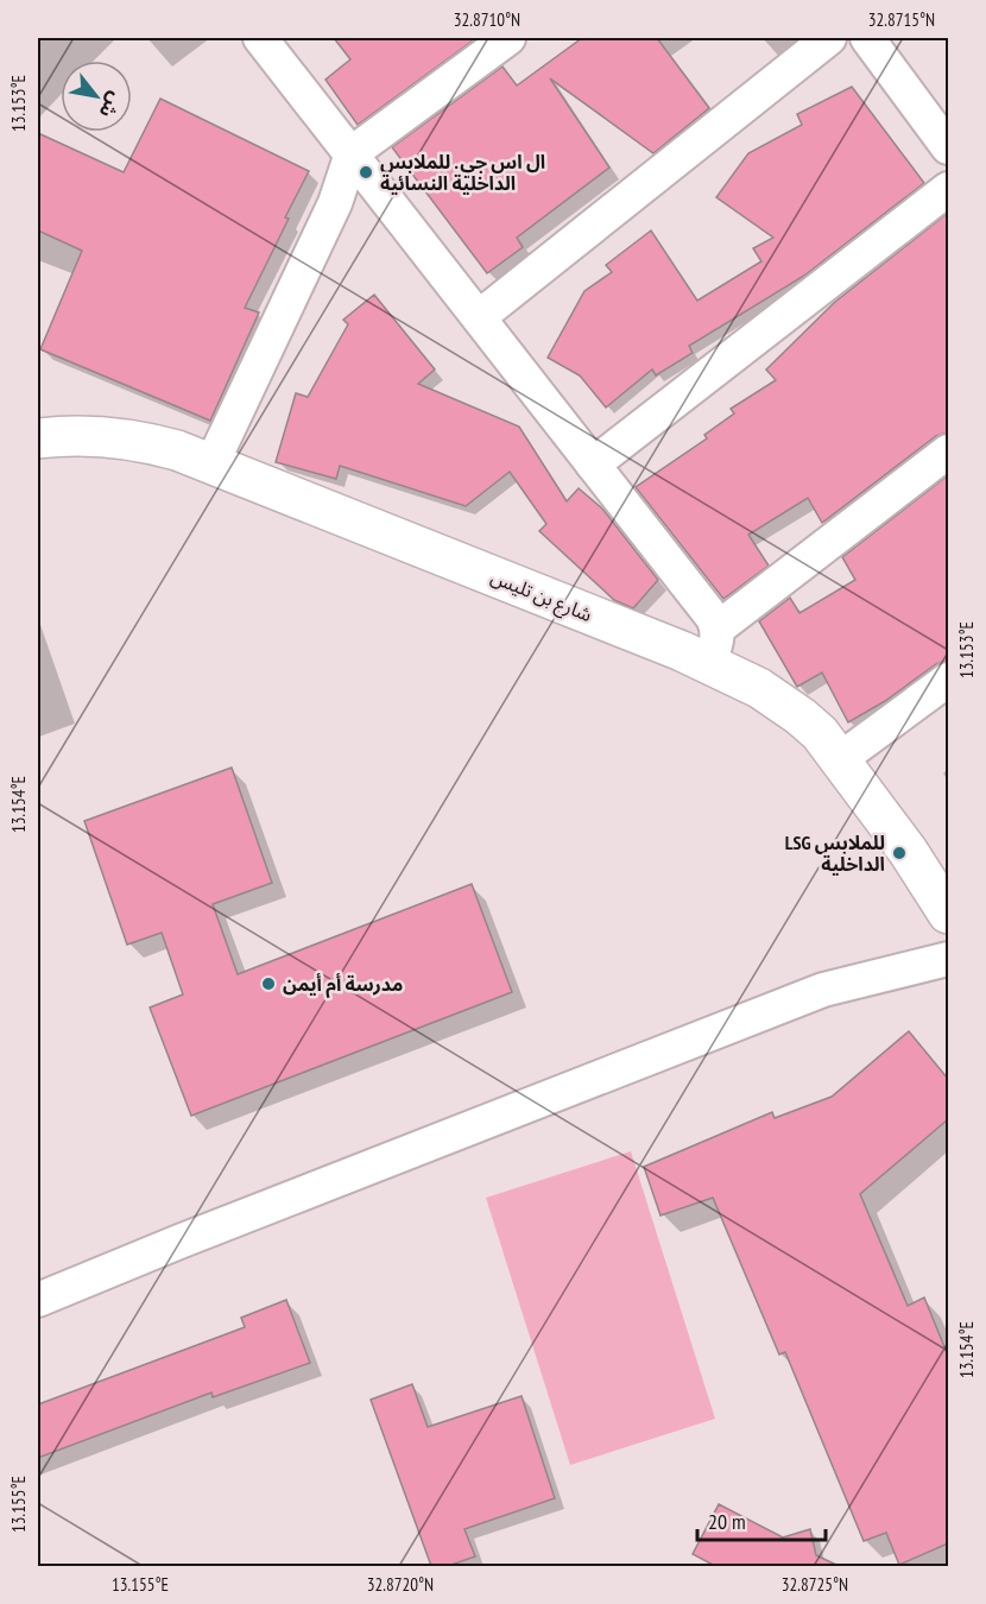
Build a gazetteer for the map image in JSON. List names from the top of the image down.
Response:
{
  "streets": {
    "street": ["شارع بن تليس"]
  },
  "places": ["ال اس جي . للملابس الداخلية النسائية", "LSG للملابس الداخلية", "مدرسة أم أيمن"],
  "scale_bar": "20 m",
  "north": "bottom right",
  "coordinates": [
    "32.8710°N",
    "32.8715°N",
    "13.153°E",
    "13.154°E",
    "13.155°E",
    "32.8720°N",
    "32.8725°N"
  ]
}
